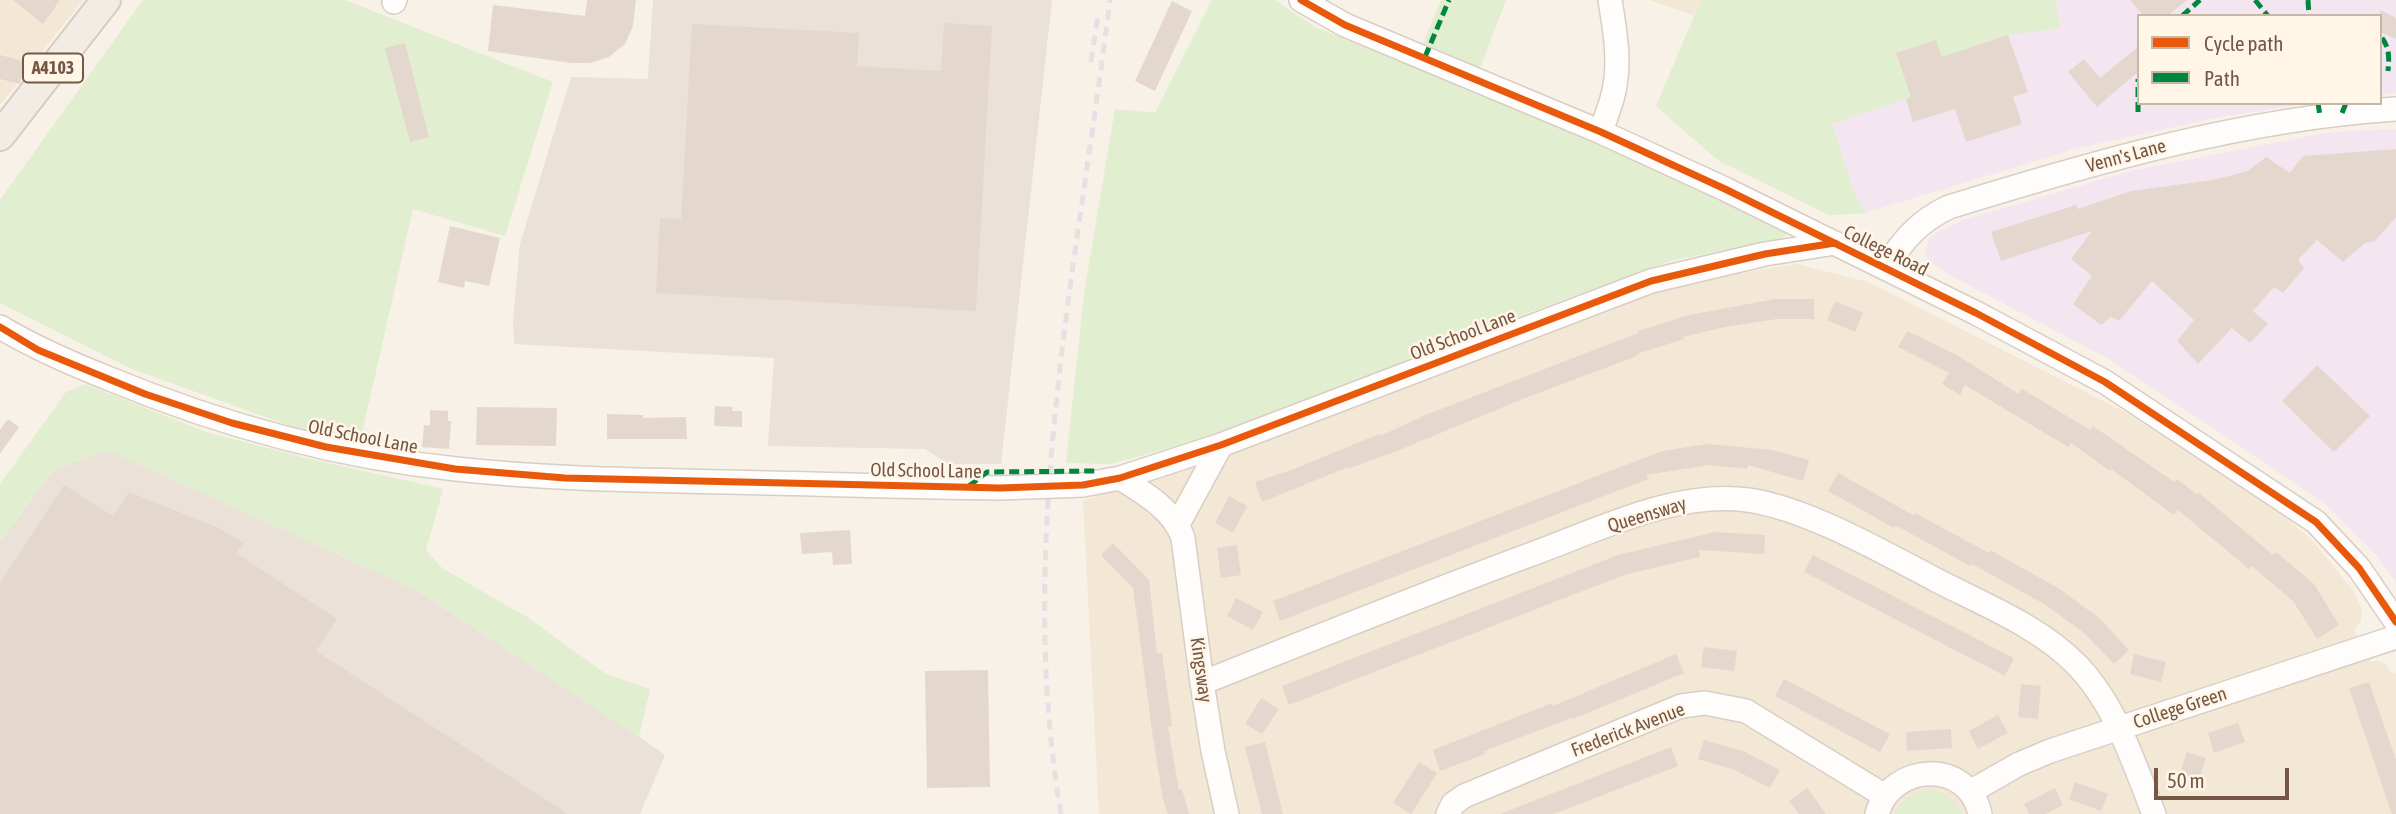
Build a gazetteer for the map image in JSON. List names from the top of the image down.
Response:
{
  "streets": {
    "main road": ["A4103"],
    "street": [
      "Venn's Lane",
      "College Road",
      "Old School Lane",
      "Queensway",
      "Kingsway",
      "College Green",
      "Frederick Avenue"
    ]
  },
  "crossings": [
    ["Venn's Lane", "College Road"],
    ["College Road", "Old School Lane"],
    ["Queensway", "Kingsway"],
    ["Queensway", "College Green"]
  ],
  "legend": ["Cycle path", "Path"],
  "scale_bar": "50 m"
}
